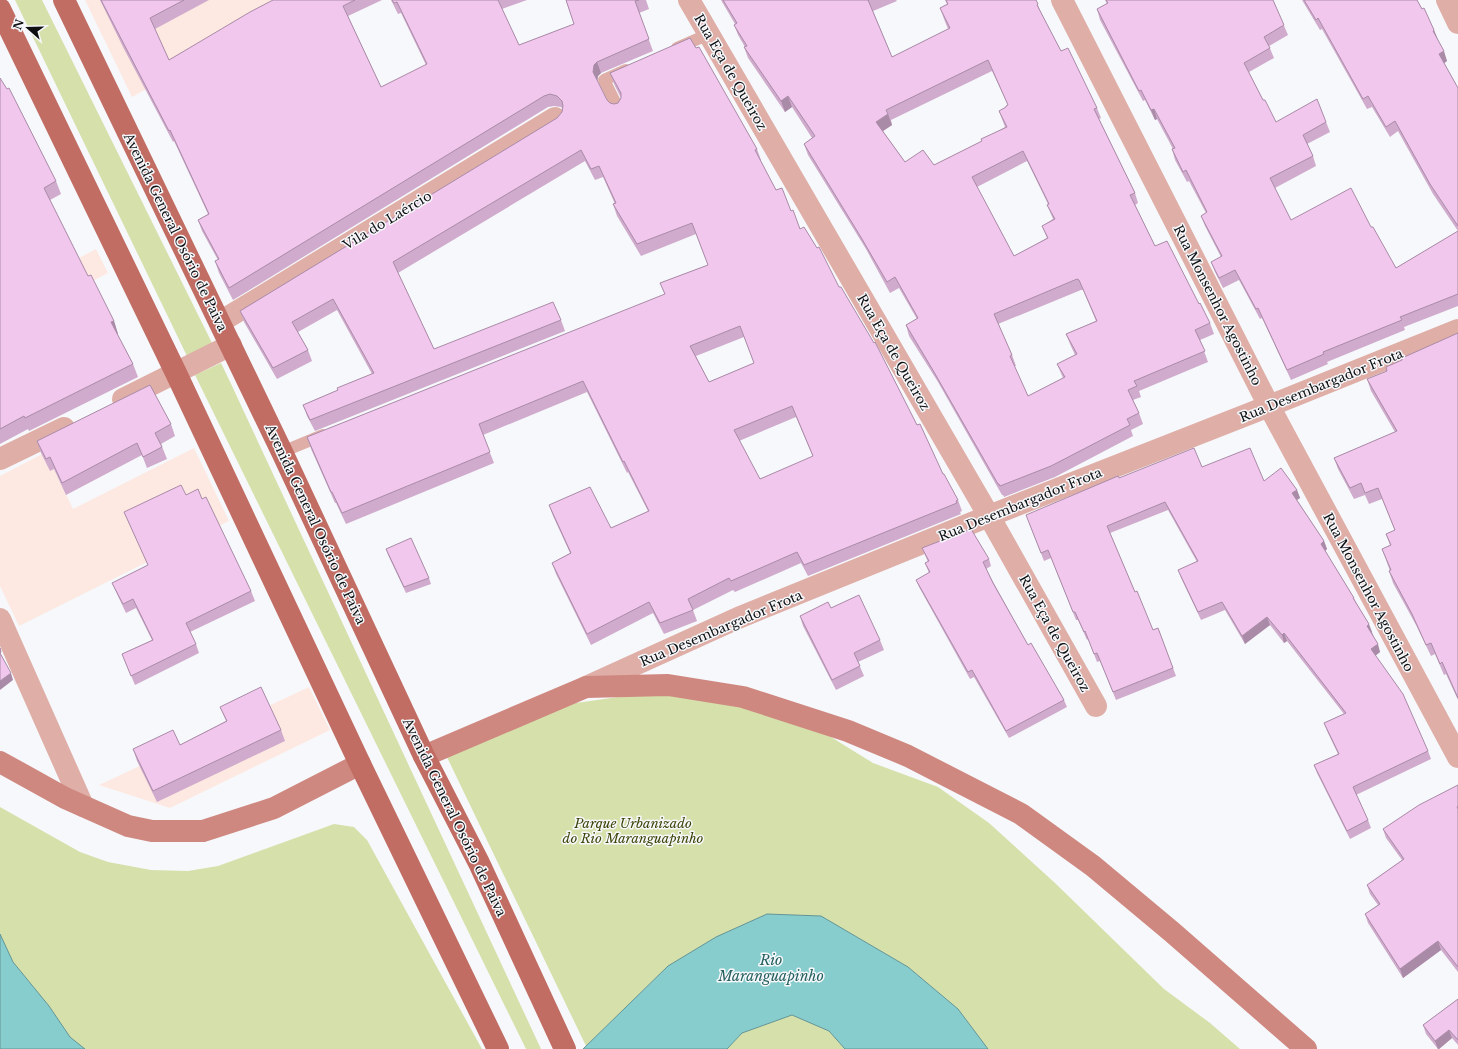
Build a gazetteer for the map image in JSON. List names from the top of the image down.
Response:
{
  "streets": {
    "main road": ["Avenida General Osório de Paiva"],
    "street": [
      "Rua Eça de Queiroz",
      "Vila do Laércio",
      "Rua Monsenhor Agostinho",
      "Rua Desembargador Frota"
    ]
  },
  "crossings": [
    ["Rua Eça de Queiroz", "Rua Desembargador Frota"],
    ["Vila do Laércio", "Avenida General Osório de Paiva"],
    ["Rua Monsenhor Agostinho", "Rua Desembargador Frota"]
  ],
  "water": ["Rio Maranguapinho"],
  "parks": ["Parque Urbanizado do Rio Maranguapinho"],
  "north": "left"
}
